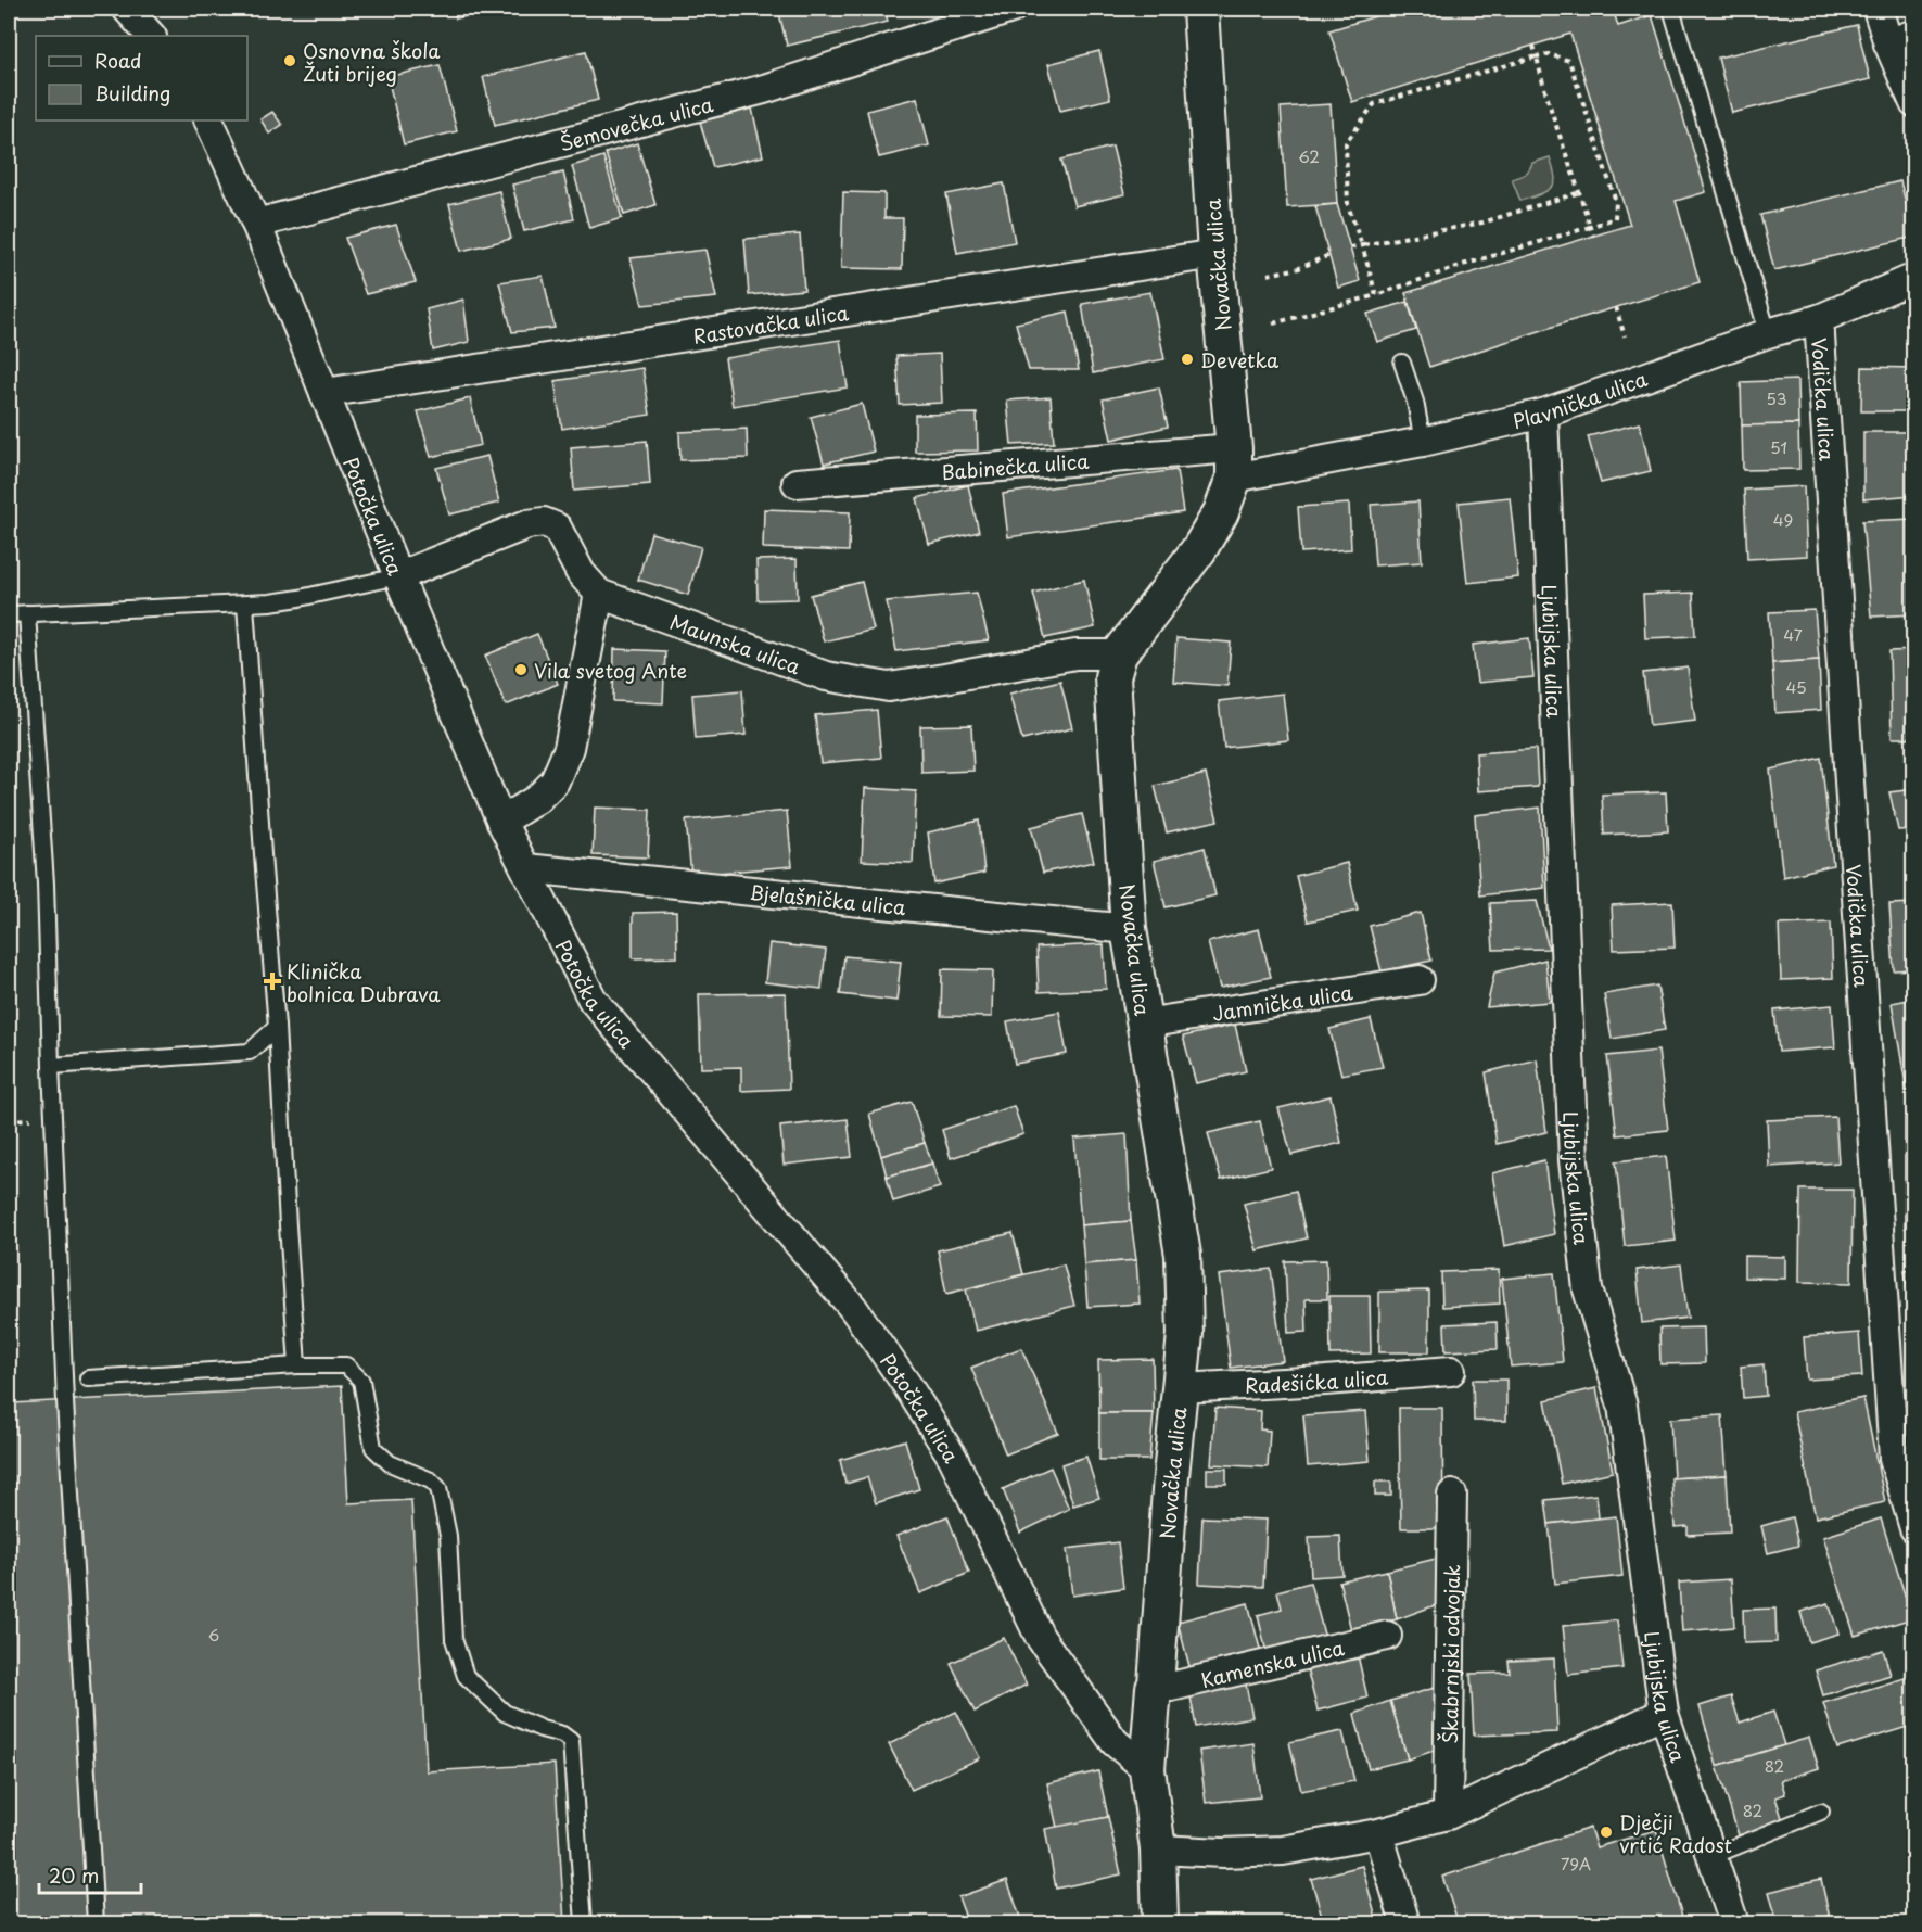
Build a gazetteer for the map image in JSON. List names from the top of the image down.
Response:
{
  "streets": {
    "street": [
      "Šemovečka ulica",
      "Novačka ulica",
      "Rastovačka ulica",
      "Plavnička ulica",
      "Vodička ulica",
      "Babinečka ulica",
      "Potočka ulica",
      "Maunska ulica",
      "Ljubijska ulica",
      "Bjelašnička ulica",
      "Jamnička ulica",
      "Radešićka ulica",
      "Škabrnjski odvojak",
      "Kamenska ulica"
    ]
  },
  "crossings": [
    ["Šemovečka ulica", "Potočka ulica"],
    ["Novačka ulica", "Rastovačka ulica"],
    ["Novačka ulica", "Plavnička ulica"],
    ["Novačka ulica", "Babinečka ulica"],
    ["Novačka ulica", "Potočka ulica"],
    ["Novačka ulica", "Maunska ulica"],
    ["Novačka ulica", "Bjelašnička ulica"],
    ["Novačka ulica", "Jamnička ulica"],
    ["Novačka ulica", "Radešićka ulica"],
    ["Novačka ulica", "Kamenska ulica"],
    ["Rastovačka ulica", "Potočka ulica"],
    ["Plavnička ulica", "Vodička ulica"],
    ["Plavnička ulica", "Babinečka ulica"],
    ["Plavnička ulica", "Ljubijska ulica"],
    ["Potočka ulica", "Bjelašnička ulica"]
  ],
  "places": {
    "other": [
      "Osnovna škola Žuti brijeg",
      "Devetka",
      "Vila svetog Ante",
      "Dječji vrtić Radost"
    ],
    "health": ["Klinička bolnica Dubrava"]
  },
  "house_numbers": [
    "62",
    "53",
    "51",
    "49",
    "47",
    "45",
    "6",
    "82",
    "82",
    "79A"
  ],
  "legend": ["Road", "Building"],
  "scale_bar": "20 m"
}
